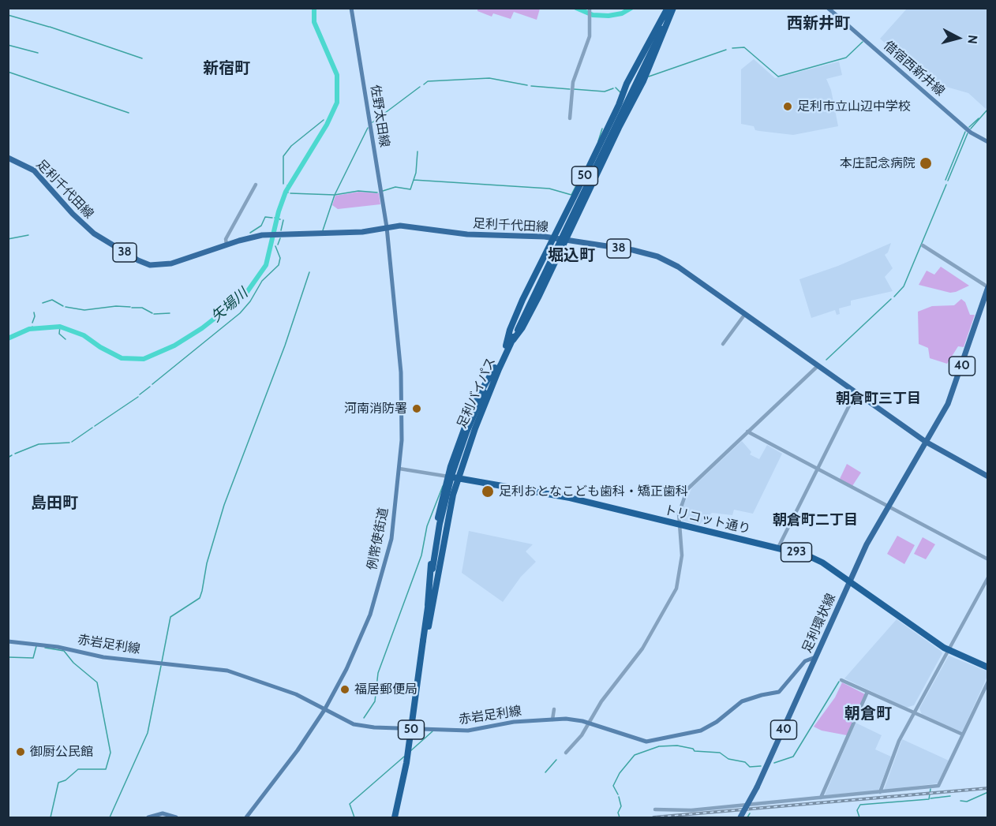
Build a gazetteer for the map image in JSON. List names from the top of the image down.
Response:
{
  "streets": {
    "highway": [
      "50",
      "足利バイパス",
      "トリコット通り",
      "293"
    ],
    "main road": [
      "借宿西新井線",
      "佐野太田線",
      "足利千代田線",
      "38",
      "40",
      "例幣使街道",
      "足利環状線",
      "赤岩足利線"
    ]
  },
  "crossings": [
    ["佐野太田線", "足利千代田線"],
    ["佐野太田線", "例幣使街道"],
    ["50", "足利千代田線"],
    ["50", "足利バイパス"],
    ["50", "トリコット通り"],
    ["足利千代田線", "40"],
    ["足利千代田線", "例幣使街道"],
    ["足利千代田線", "足利環状線"],
    ["40", "足利環状線"],
    ["トリコット通り", "足利環状線"],
    ["例幣使街道", "赤岩足利線"],
    ["足利環状線", "赤岩足利線"]
  ],
  "districts": [
    "西新井町",
    "新宿町",
    "堀込町",
    "朝倉町三丁目",
    "島田町",
    "朝倉町二丁目",
    "朝倉町"
  ],
  "water": ["矢場川"],
  "places": [
    "足利市立山辺中学校",
    "本庄記念病院",
    "河南消防署",
    "足利おとなこども歯科・矯正歯科",
    "福居郵便局",
    "御厨公民館"
  ],
  "north": "right"
}
